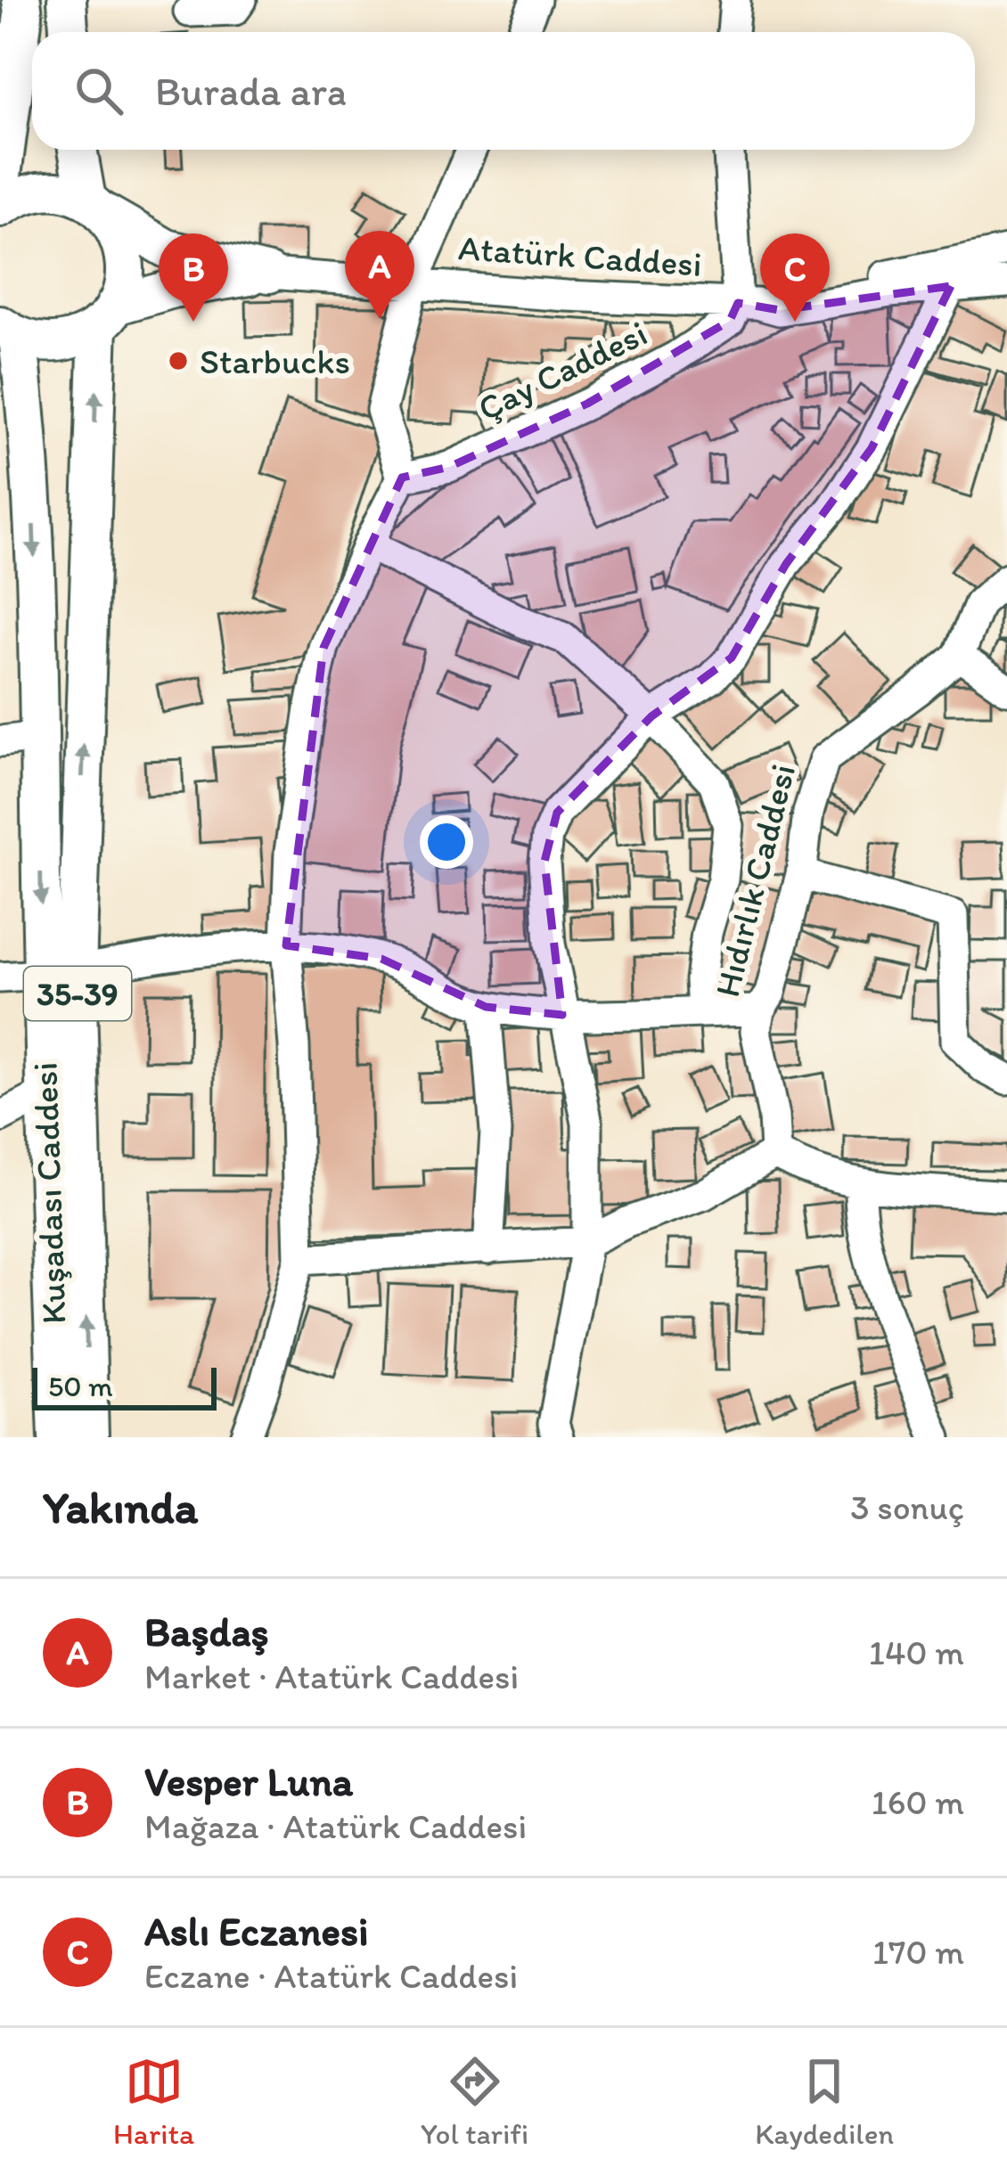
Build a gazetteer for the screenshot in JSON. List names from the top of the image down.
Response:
{
  "streets": {
    "main road": ["35-39", "Kuşadası Caddesi"],
    "street": ["Atatürk Caddesi", "Çay Caddesi", "Hıdırlık Caddesi"]
  },
  "crossings": [
    ["Atatürk Caddesi", "Çay Caddesi"],
    ["35-39", "Kuşadası Caddesi"]
  ],
  "places": ["Starbucks"],
  "scale_bar": "50 m",
  "page": {
    "search": "Burada ara",
    "pins": ["A", "B", "C"],
    "scale": "50 m",
    "heading": ["Yakında", "3 sonuç"],
    "list": [
      {
        "mark": "A",
        "name": "Başdaş",
        "note": "Market · Atatürk Caddesi",
        "value": "140 m"
      },
      {
        "mark": "B",
        "name": "Vesper Luna",
        "note": "Mağaza · Atatürk Caddesi",
        "value": "160 m"
      },
      {
        "mark": "C",
        "name": "Aslı Eczanesi",
        "note": "Eczane · Atatürk Caddesi",
        "value": "170 m"
      }
    ],
    "nav": ["Harita", "Yol tarifi", "Kaydedilen"]
  }
}
